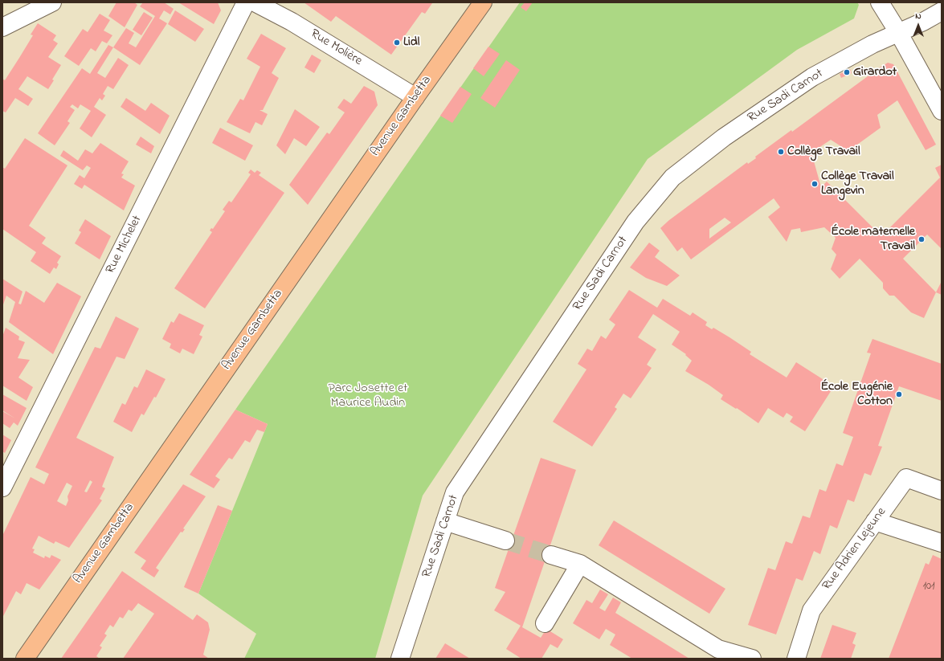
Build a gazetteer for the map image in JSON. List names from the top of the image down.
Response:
{
  "streets": {
    "main road": ["Avenue Gambetta"],
    "street": [
      "Rue Molière",
      "Rue Sadi Carnot",
      "Rue Michelet",
      "Rue Adrien Lejeune"
    ]
  },
  "crossings": [
    ["Rue Molière", "Avenue Gambetta"]
  ],
  "parks": ["Parc Josette et Maurice Audin"],
  "places": [
    "Lidl",
    "Girardot",
    "Collège Travail",
    "Collège Travail Langevin",
    "École maternelle Travail",
    "École Eugénie Cotton"
  ],
  "house_numbers": ["101"],
  "north": "top"
}
